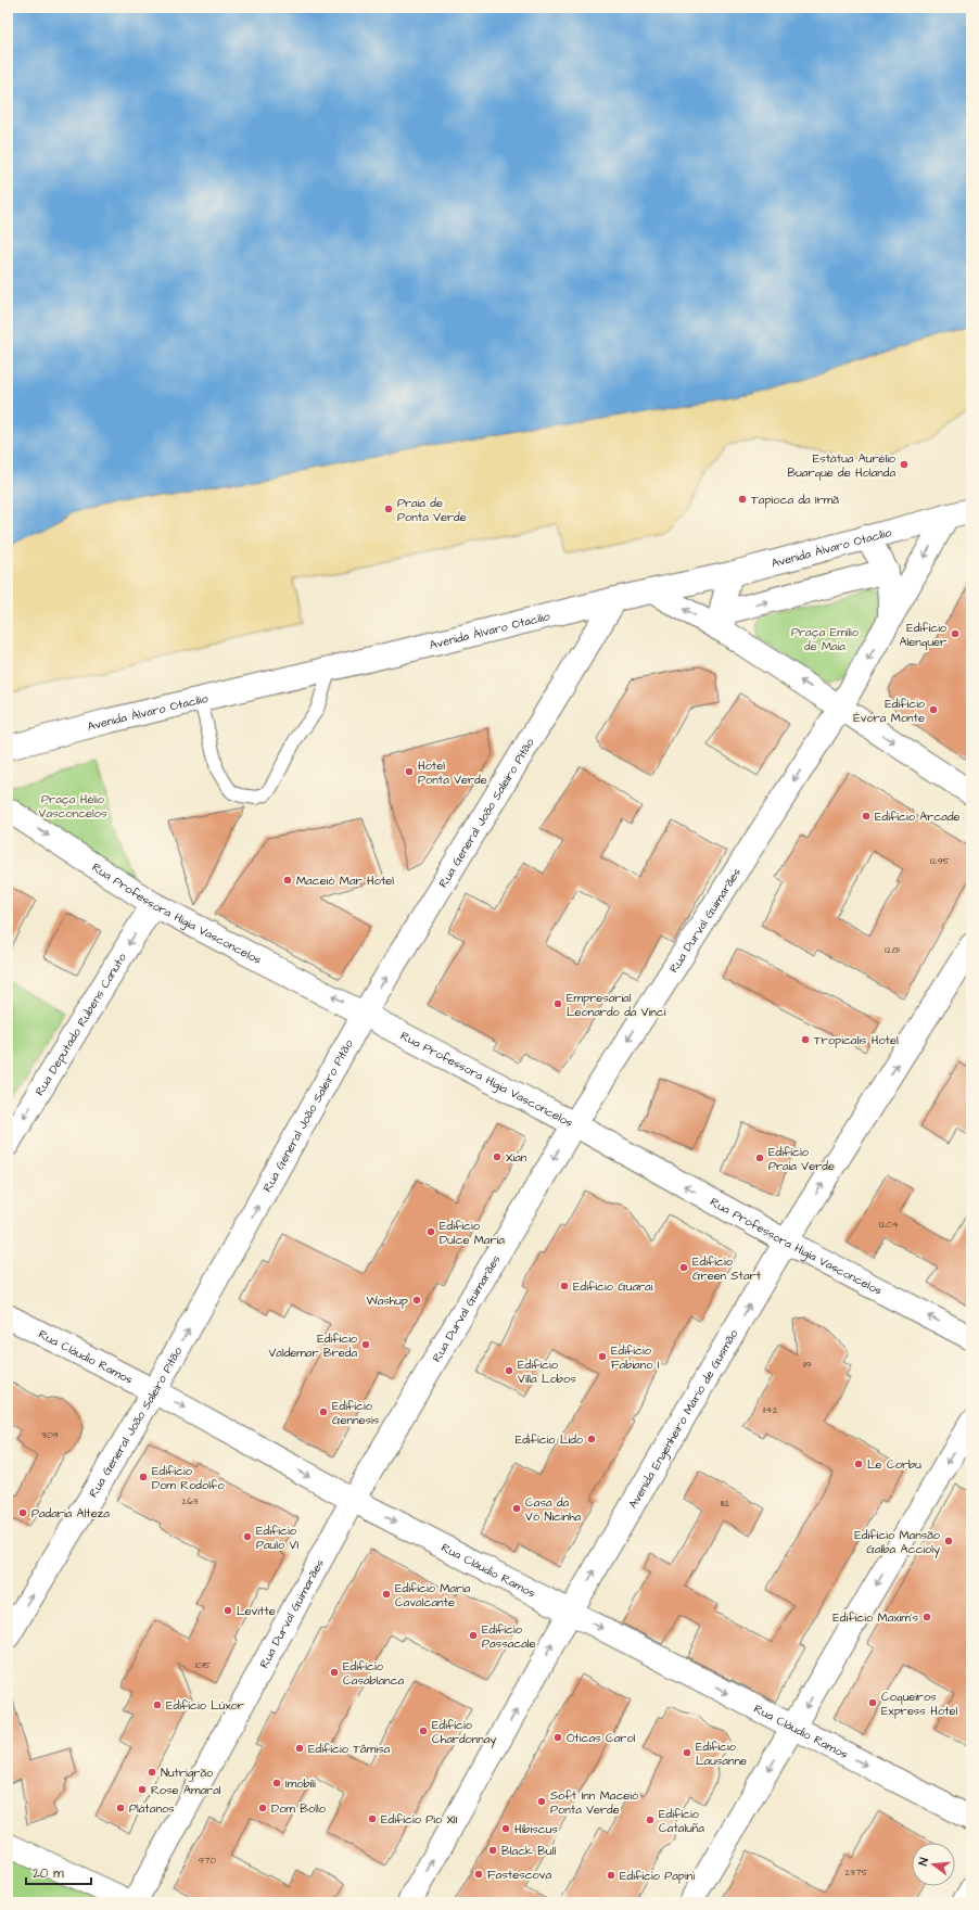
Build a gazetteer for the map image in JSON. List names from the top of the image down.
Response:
{
  "streets": {
    "street": [
      "Avenida Álvaro Otacílio",
      "Rua General João Saleiro Pitão",
      "Rua Professora Higia Vasconcelos",
      "Rua Durval Guimarães",
      "Rua Deputado Rubens Canuto",
      "Rua Cláudio Ramos",
      "Avenida Engenheiro Mário de Gusmão"
    ]
  },
  "crossings": [
    ["Avenida Álvaro Otacílio", "Rua General João Saleiro Pitão"],
    ["Avenida Álvaro Otacílio", "Rua Durval Guimarães"],
    ["Rua General João Saleiro Pitão", "Rua Professora Higia Vasconcelos"],
    ["Rua General João Saleiro Pitão", "Rua Cláudio Ramos"],
    ["Rua Professora Higia Vasconcelos", "Rua Durval Guimarães"],
    ["Rua Professora Higia Vasconcelos", "Rua Deputado Rubens Canuto"],
    ["Rua Professora Higia Vasconcelos", "Avenida Engenheiro Mário de Gusmão"],
    ["Rua Durval Guimarães", "Rua Cláudio Ramos"],
    ["Rua Cláudio Ramos", "Avenida Engenheiro Mário de Gusmão"]
  ],
  "one_way": [
    "Rua General João Saleiro Pitão",
    "Rua Durval Guimarães",
    "Rua Deputado Rubens Canuto",
    "Rua Cláudio Ramos",
    "Avenida Engenheiro Mário de Gusmão"
  ],
  "parks": ["Praça Emílio de Maia", "Praça Hélio Vasconcelos"],
  "places": [
    "Estátua Aurélio Buarque de Holanda",
    "Tapioca da Irmã",
    "Praia de Ponta Verde",
    "Edifício Alenquer",
    "Edifício Évora Monte",
    "Hotel Ponta Verde",
    "Edifício Arcade",
    "Maceió Mar Hotel",
    "Empresarial Leonardo da Vinci",
    "Tropicalis Hotel",
    "Xian",
    "Edifício Praia Verde",
    "Edifício Dulce Maria",
    "Edifício Green Start",
    "Edifício Guarai",
    "Washup",
    "Edifício Valdemar Breda",
    "Edifício Fabiano I",
    "Edifício Villa Lobos",
    "Edifício Gennesis",
    "Edifício Lido",
    "Le Corbu",
    "Edifício Dom Rodolfo",
    "Casa da Vó Nicinha",
    "Padaria Alteza",
    "Edifício Paulo VI",
    "Edifício Mansão Galba Accioly",
    "Edifício Maria Cavalcante",
    "Levitte",
    "Edifício Maxim's",
    "Edifício Passacale",
    "Edifício Casablanca",
    "Coqueiros Express Hotel",
    "Edifício Lúxor",
    "Edifício Chardonnay",
    "Óticas Carol",
    "Edifício Tâmisa",
    "Edifício Lausanne",
    "Nutrigrão",
    "Imobili",
    "Rose Amaral",
    "Soft Inn Maceió Ponta Verde",
    "Plátanos",
    "Dom Bollo",
    "Edifício Pio XII",
    "Edifício Cataluña",
    "Hibiscus",
    "Black Bull",
    "Fastescova",
    "Edifício Papini"
  ],
  "house_numbers": [
    "1295",
    "1281",
    "1204",
    "119",
    "1142",
    "309",
    "263",
    "1112",
    "1015",
    "970",
    "2375"
  ],
  "scale_bar": "20 m",
  "north": "left"
}
